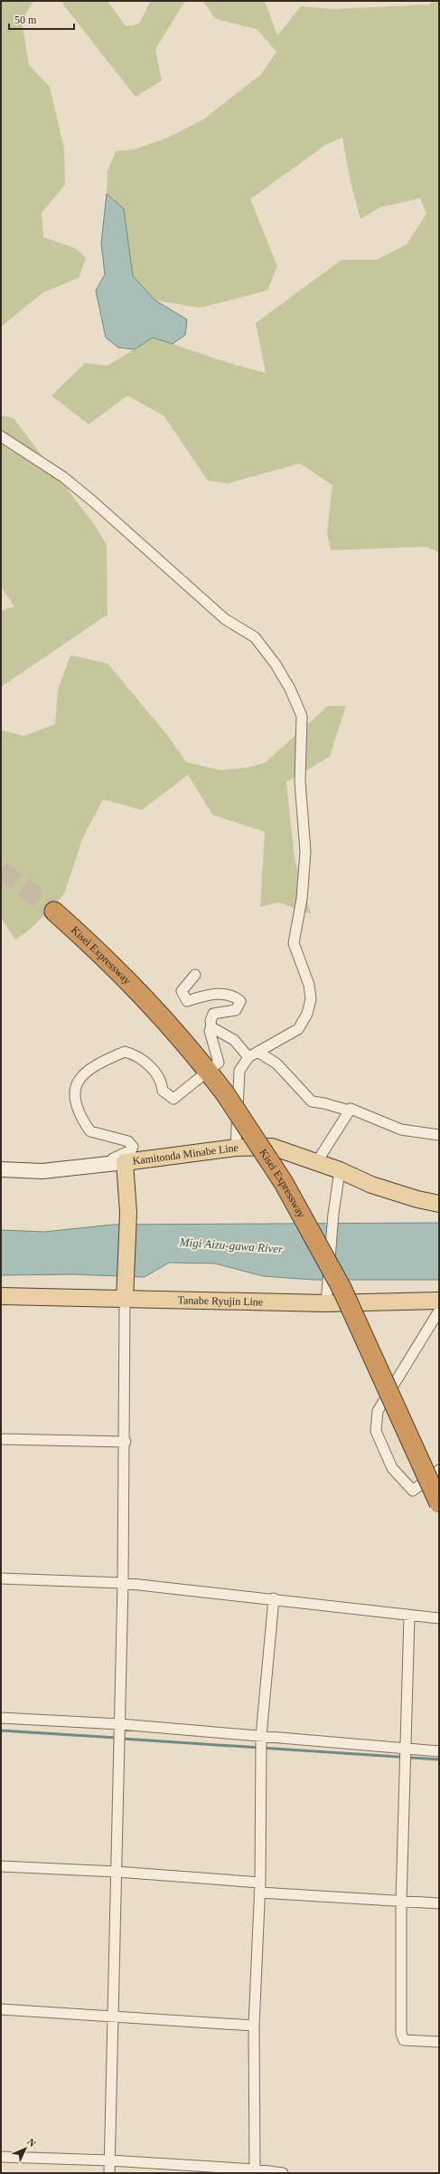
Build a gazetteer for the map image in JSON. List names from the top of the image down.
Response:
{
  "streets": {
    "highway": ["Kisei Expressway"],
    "main road": ["Kamitonda Minabe Line", "Tanabe Ryujin Line"]
  },
  "crossings": [
    ["Kamitonda Minabe Line", "Tanabe Ryujin Line"]
  ],
  "water": ["Migi Aizu-gawa River"],
  "scale_bar": "50 m",
  "north": "top right"
}
